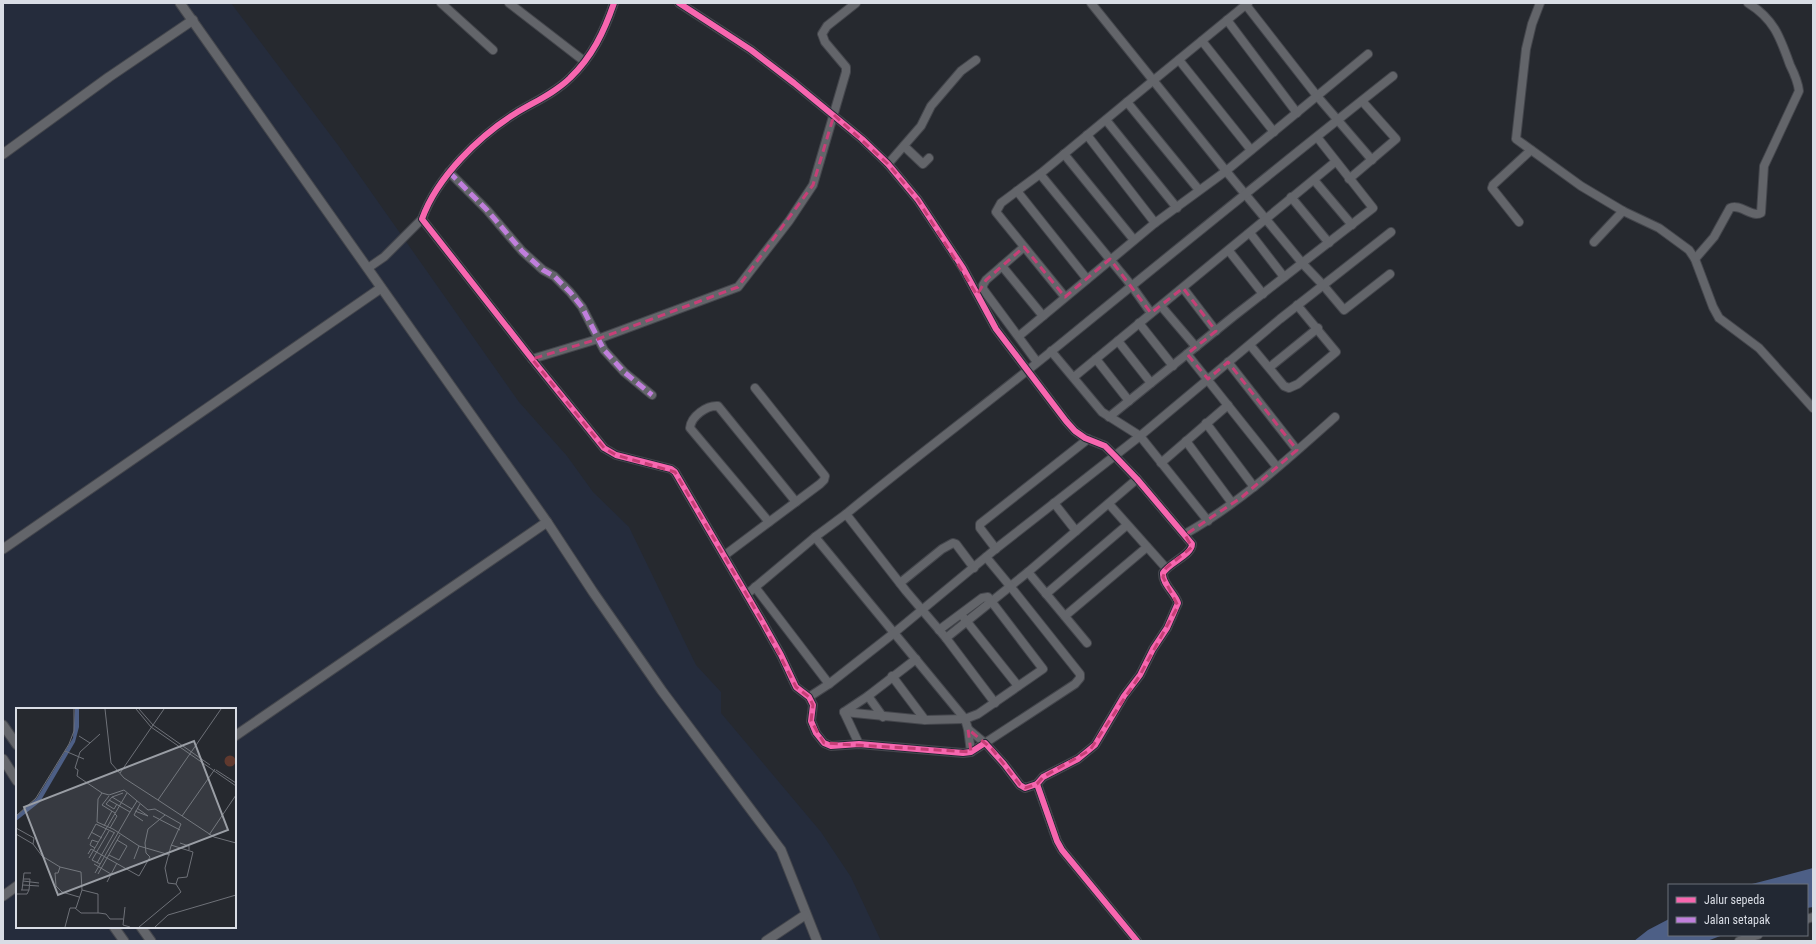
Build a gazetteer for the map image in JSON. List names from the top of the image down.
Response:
{
  "legend": ["Jalur sepeda", "Jalan setapak"]
}
